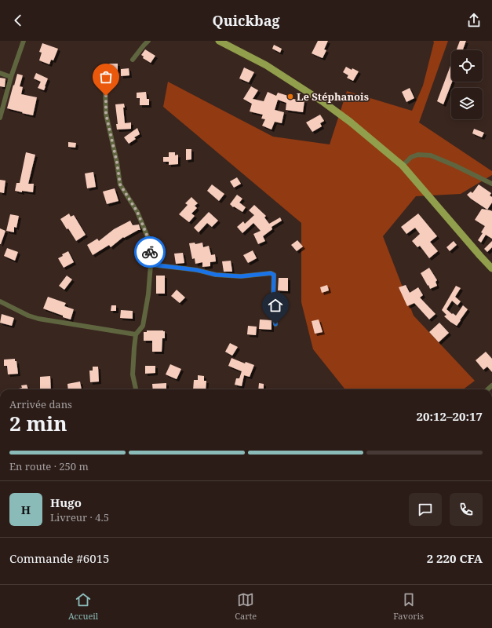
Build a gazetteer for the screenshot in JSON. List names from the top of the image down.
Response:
{
  "places": ["Le Stéphanois"],
  "page": {
    "header": "Quickbag",
    "heading": ["2 min", "Arrivée dans", "20:12–20:17"],
    "panel": [
      "Hugo",
      "Livreur · 4.5",
      "Commande #6015",
      "2 220 CFA"
    ],
    "bar": "En route · 250 m",
    "round": "H",
    "tabs": ["Accueil", "Carte", "Favoris"]
  }
}
